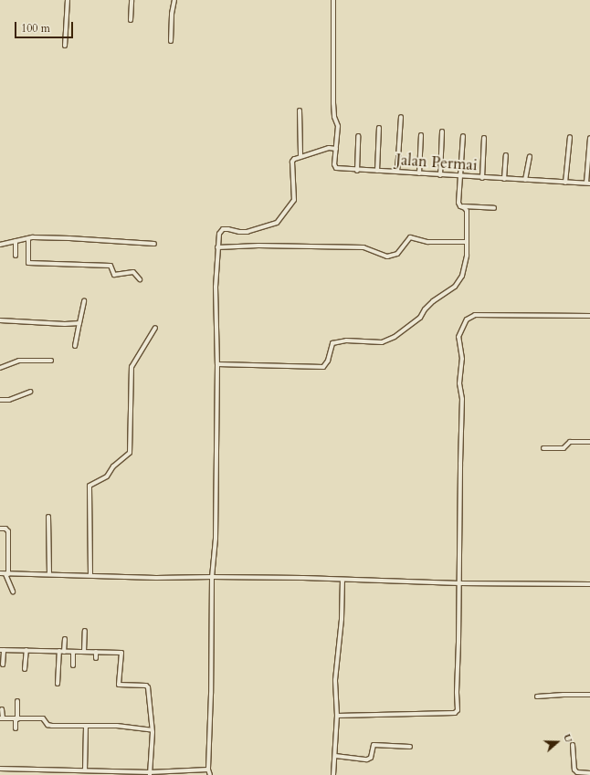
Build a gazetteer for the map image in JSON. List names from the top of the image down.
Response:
{
  "streets": {
    "street": ["Jalan Permai"]
  },
  "scale_bar": "100 m",
  "north": "right"
}
